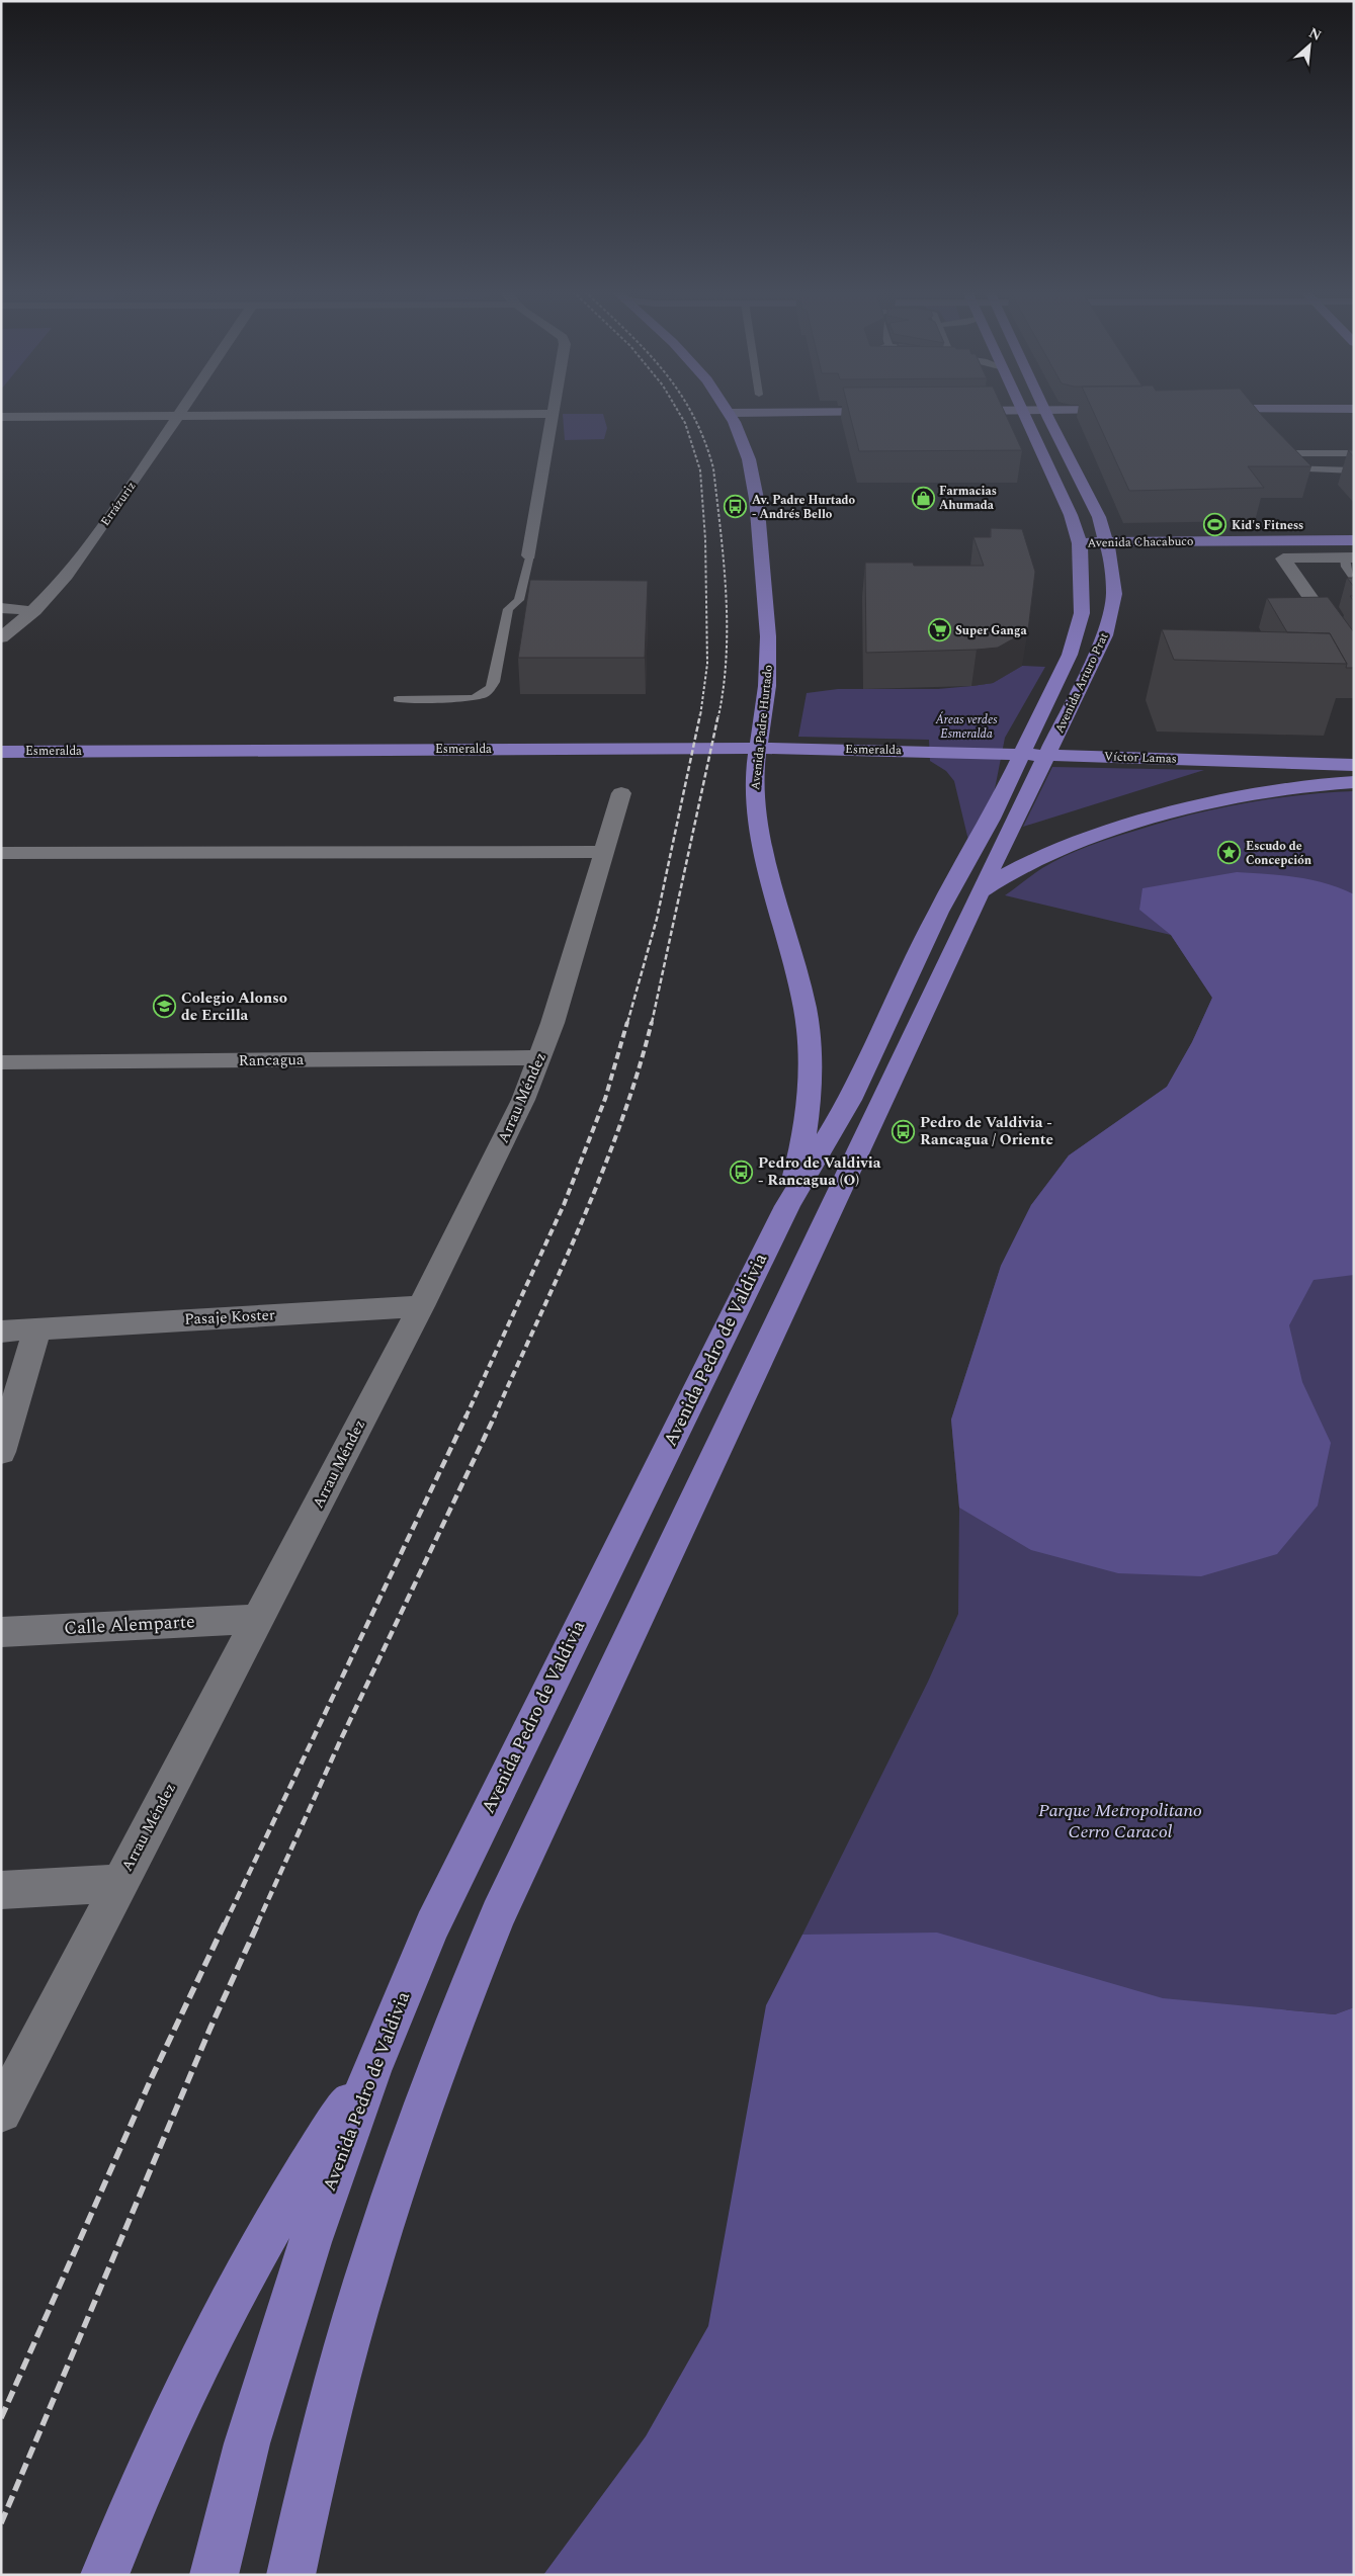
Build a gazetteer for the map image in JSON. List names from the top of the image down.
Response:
{
  "streets": {
    "main road": [
      "Avenida Chacabuco",
      "Avenida Arturo Prat",
      "Avenida Padre Hurtado",
      "Esmeralda",
      "Víctor Lamas",
      "Avenida Pedro de Valdivia"
    ],
    "street": [
      "Errázuriz",
      "Rancagua",
      "Arrau Méndez",
      "Pasaje Koster",
      "Calle Alemparte"
    ]
  },
  "crossings": [
    ["Avenida Chacabuco", "Avenida Arturo Prat"],
    ["Avenida Arturo Prat", "Avenida Pedro de Valdivia"],
    ["Avenida Padre Hurtado", "Avenida Pedro de Valdivia"],
    ["Esmeralda", "Víctor Lamas"],
    ["Rancagua", "Arrau Méndez"],
    ["Arrau Méndez", "Pasaje Koster"],
    ["Arrau Méndez", "Calle Alemparte"]
  ],
  "parks": ["Áreas verdes Esmeralda", "Parque Metropolitano Cerro Caracol"],
  "places": {
    "shop": ["Farmacias Ahumada"],
    "bus stop": ["Av. Padre Hurtado - Andrés Bello", "Pedro de Valdivia - Rancagua / Oriente", "Pedro de Valdivia - Rancagua (O)"],
    "sports": ["Kid's Fitness"],
    "supermarket": ["Super Ganga"],
    "place": ["Escudo de Concepción"],
    "school or university": ["Colegio Alonso de Ercilla"]
  },
  "north": "top right"
}
